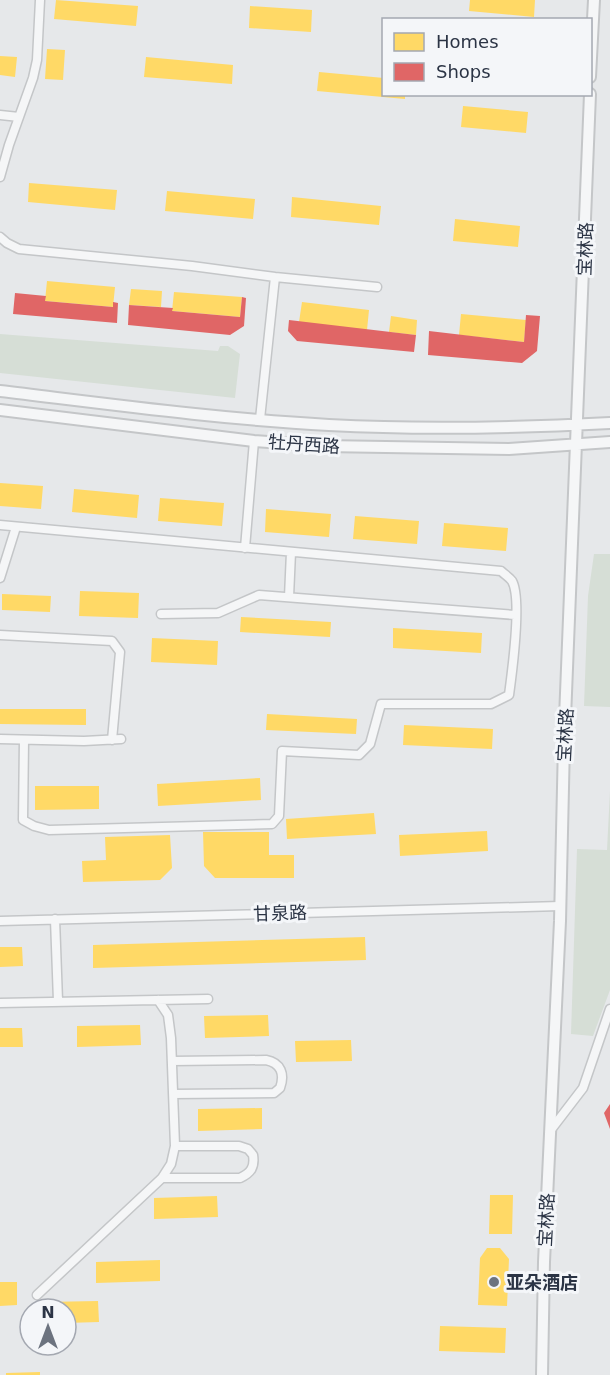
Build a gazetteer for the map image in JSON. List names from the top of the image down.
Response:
{
  "streets": {
    "street": ["宝林路", "牡丹西路", "甘泉路"]
  },
  "crossings": [
    ["宝林路", "牡丹西路"],
    ["宝林路", "甘泉路"]
  ],
  "places": ["亚朵酒店"],
  "legend": ["Homes", "Shops"],
  "north": "top"
}
